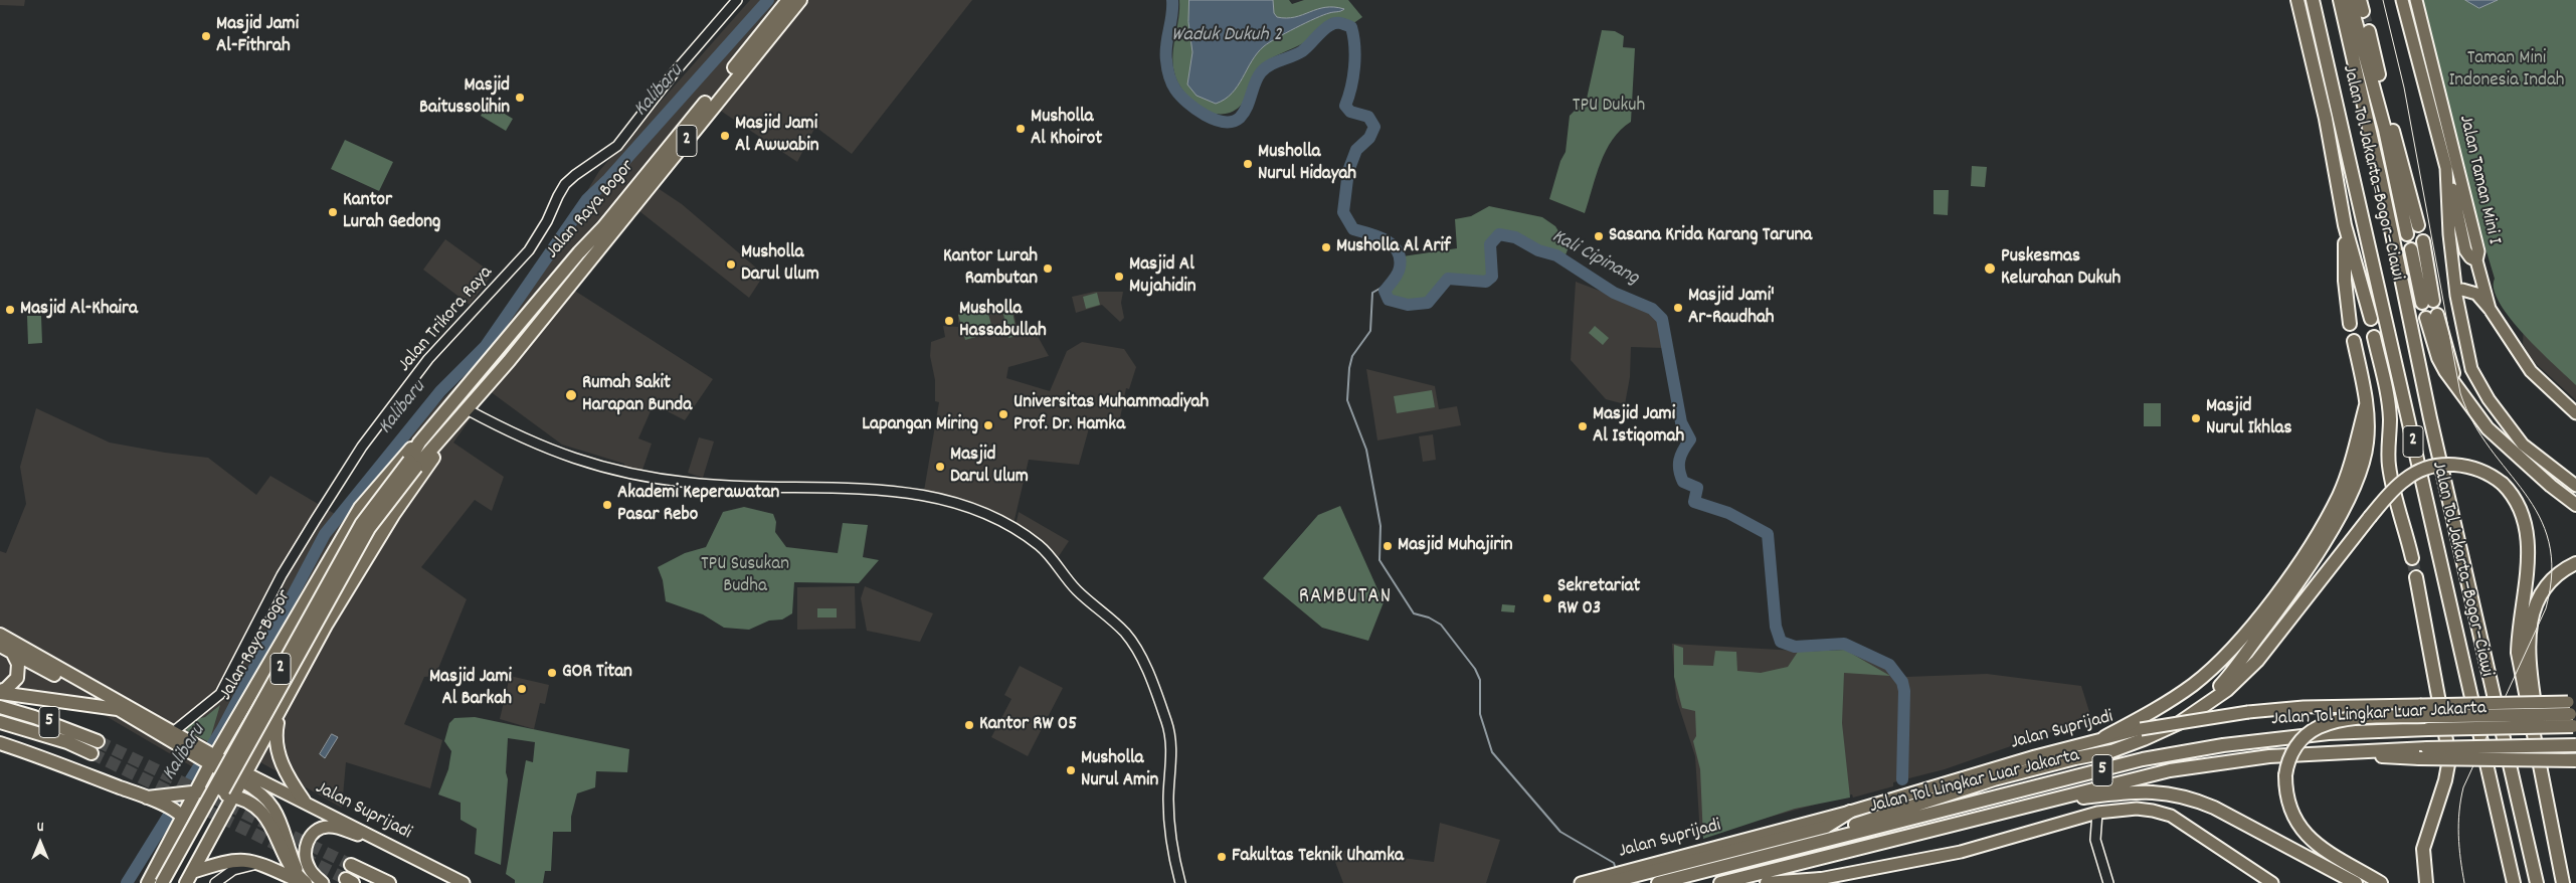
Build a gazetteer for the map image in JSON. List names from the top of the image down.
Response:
{
  "streets": {
    "highway": [
      "2",
      "Jalan Tol Jakarta–Bogor–Ciawi",
      "Jalan Raya Bogor",
      "Jalan Tol Lingkar Luar Jakarta",
      "5"
    ],
    "main road": ["Jalan Taman Mini I", "Jalan Suprijadi"],
    "street": ["Jalan Trikora Raya"]
  },
  "crossings": [
    ["Jalan Raya Bogor", "Jalan Suprijadi"],
    ["Jalan Tol Lingkar Luar Jakarta", "Jalan Suprijadi"]
  ],
  "districts": ["RAMBUTAN"],
  "water": ["Waduk Dukuh 2", "Kalibaru", "Kali Cipinang"],
  "parks": ["Taman Mini Indonesia Indah", "TPU Dukuh", "TPU Susukan Budha"],
  "places": [
    "Masjid Jami Al-Fithrah",
    "Masjid Baitussolihin",
    "Musholla Al Khoirot",
    "Masjid Jami Al Awwabin",
    "Musholla Nurul Hidayah",
    "Kantor Lurah Gedong",
    "Sasana Krida Karang Taruna",
    "Musholla Al Arif",
    "Musholla Darul Ulum",
    "Kantor Lurah Rambutan",
    "Puskesmas Kelurahan Dukuh",
    "Masjid Al Mujahidin",
    "Masjid Jami' Ar-Raudhah",
    "Masjid Al-Khaira",
    "Musholla Hassabullah",
    "Rumah Sakit Harapan Bunda",
    "Universitas Muhammadiyah Prof. Dr. Hamka",
    "Masjid Nurul Ikhlas",
    "Lapangan Miring",
    "Masjid Jami Al Istiqomah",
    "Masjid Darul Ulum",
    "Akademi Keperawatan Pasar Rebo",
    "Masjid Muhajirin",
    "Sekretariat RW 03",
    "GOR Titan",
    "Masjid Jami Al Barkah",
    "Kantor RW 05",
    "Musholla Nurul Amin",
    "Fakultas Teknik Uhamka"
  ],
  "north": "top"
}
